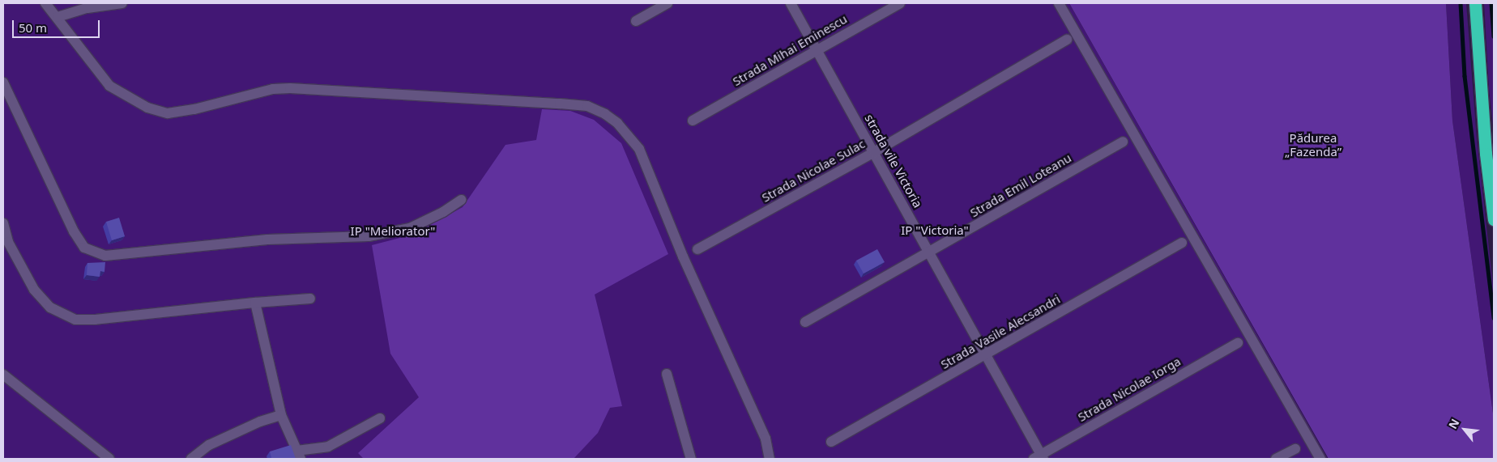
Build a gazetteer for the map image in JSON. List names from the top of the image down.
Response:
{
  "streets": {
    "street": [
      "Strada Mihai Eminescu",
      "strada vile Victoria",
      "Strada Nicolae Sulac",
      "Strada Emil Loteanu",
      "Strada Vasile Alecsandri",
      "Strada Nicolae Iorga"
    ]
  },
  "crossings": [
    ["Strada Mihai Eminescu", "strada vile Victoria"],
    ["strada vile Victoria", "Strada Nicolae Sulac"],
    ["strada vile Victoria", "Strada Emil Loteanu"],
    ["strada vile Victoria", "Strada Vasile Alecsandri"],
    ["strada vile Victoria", "Strada Nicolae Iorga"]
  ],
  "parks": ["Pădurea „Fazenda”", "IP \"Victoria\"", "IP \"Meliorator\""],
  "scale_bar": "50 m",
  "north": "top left"
}
